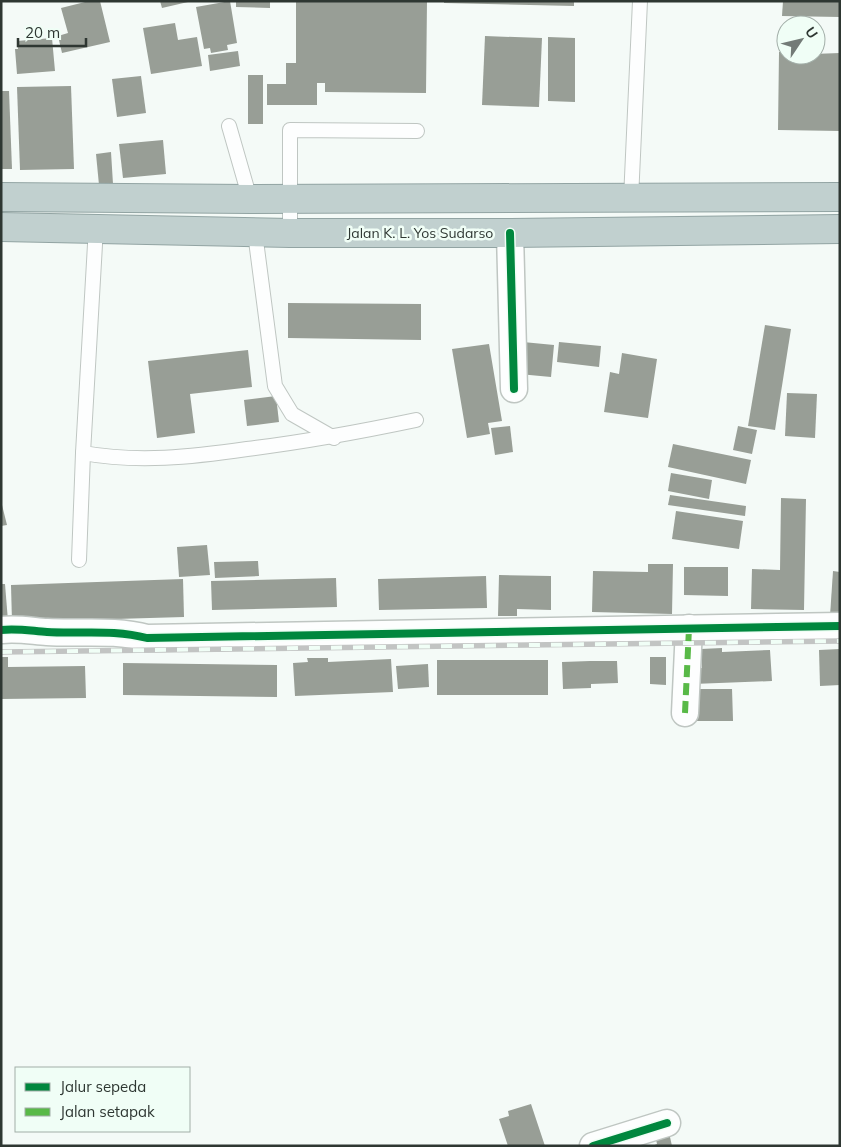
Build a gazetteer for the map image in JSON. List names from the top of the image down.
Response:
{
  "streets": {
    "highway": ["Jalan K. L. Yos Sudarso"]
  },
  "legend": ["Jalur sepeda", "Jalan setapak"],
  "scale_bar": "20 m",
  "north": "top right"
}
